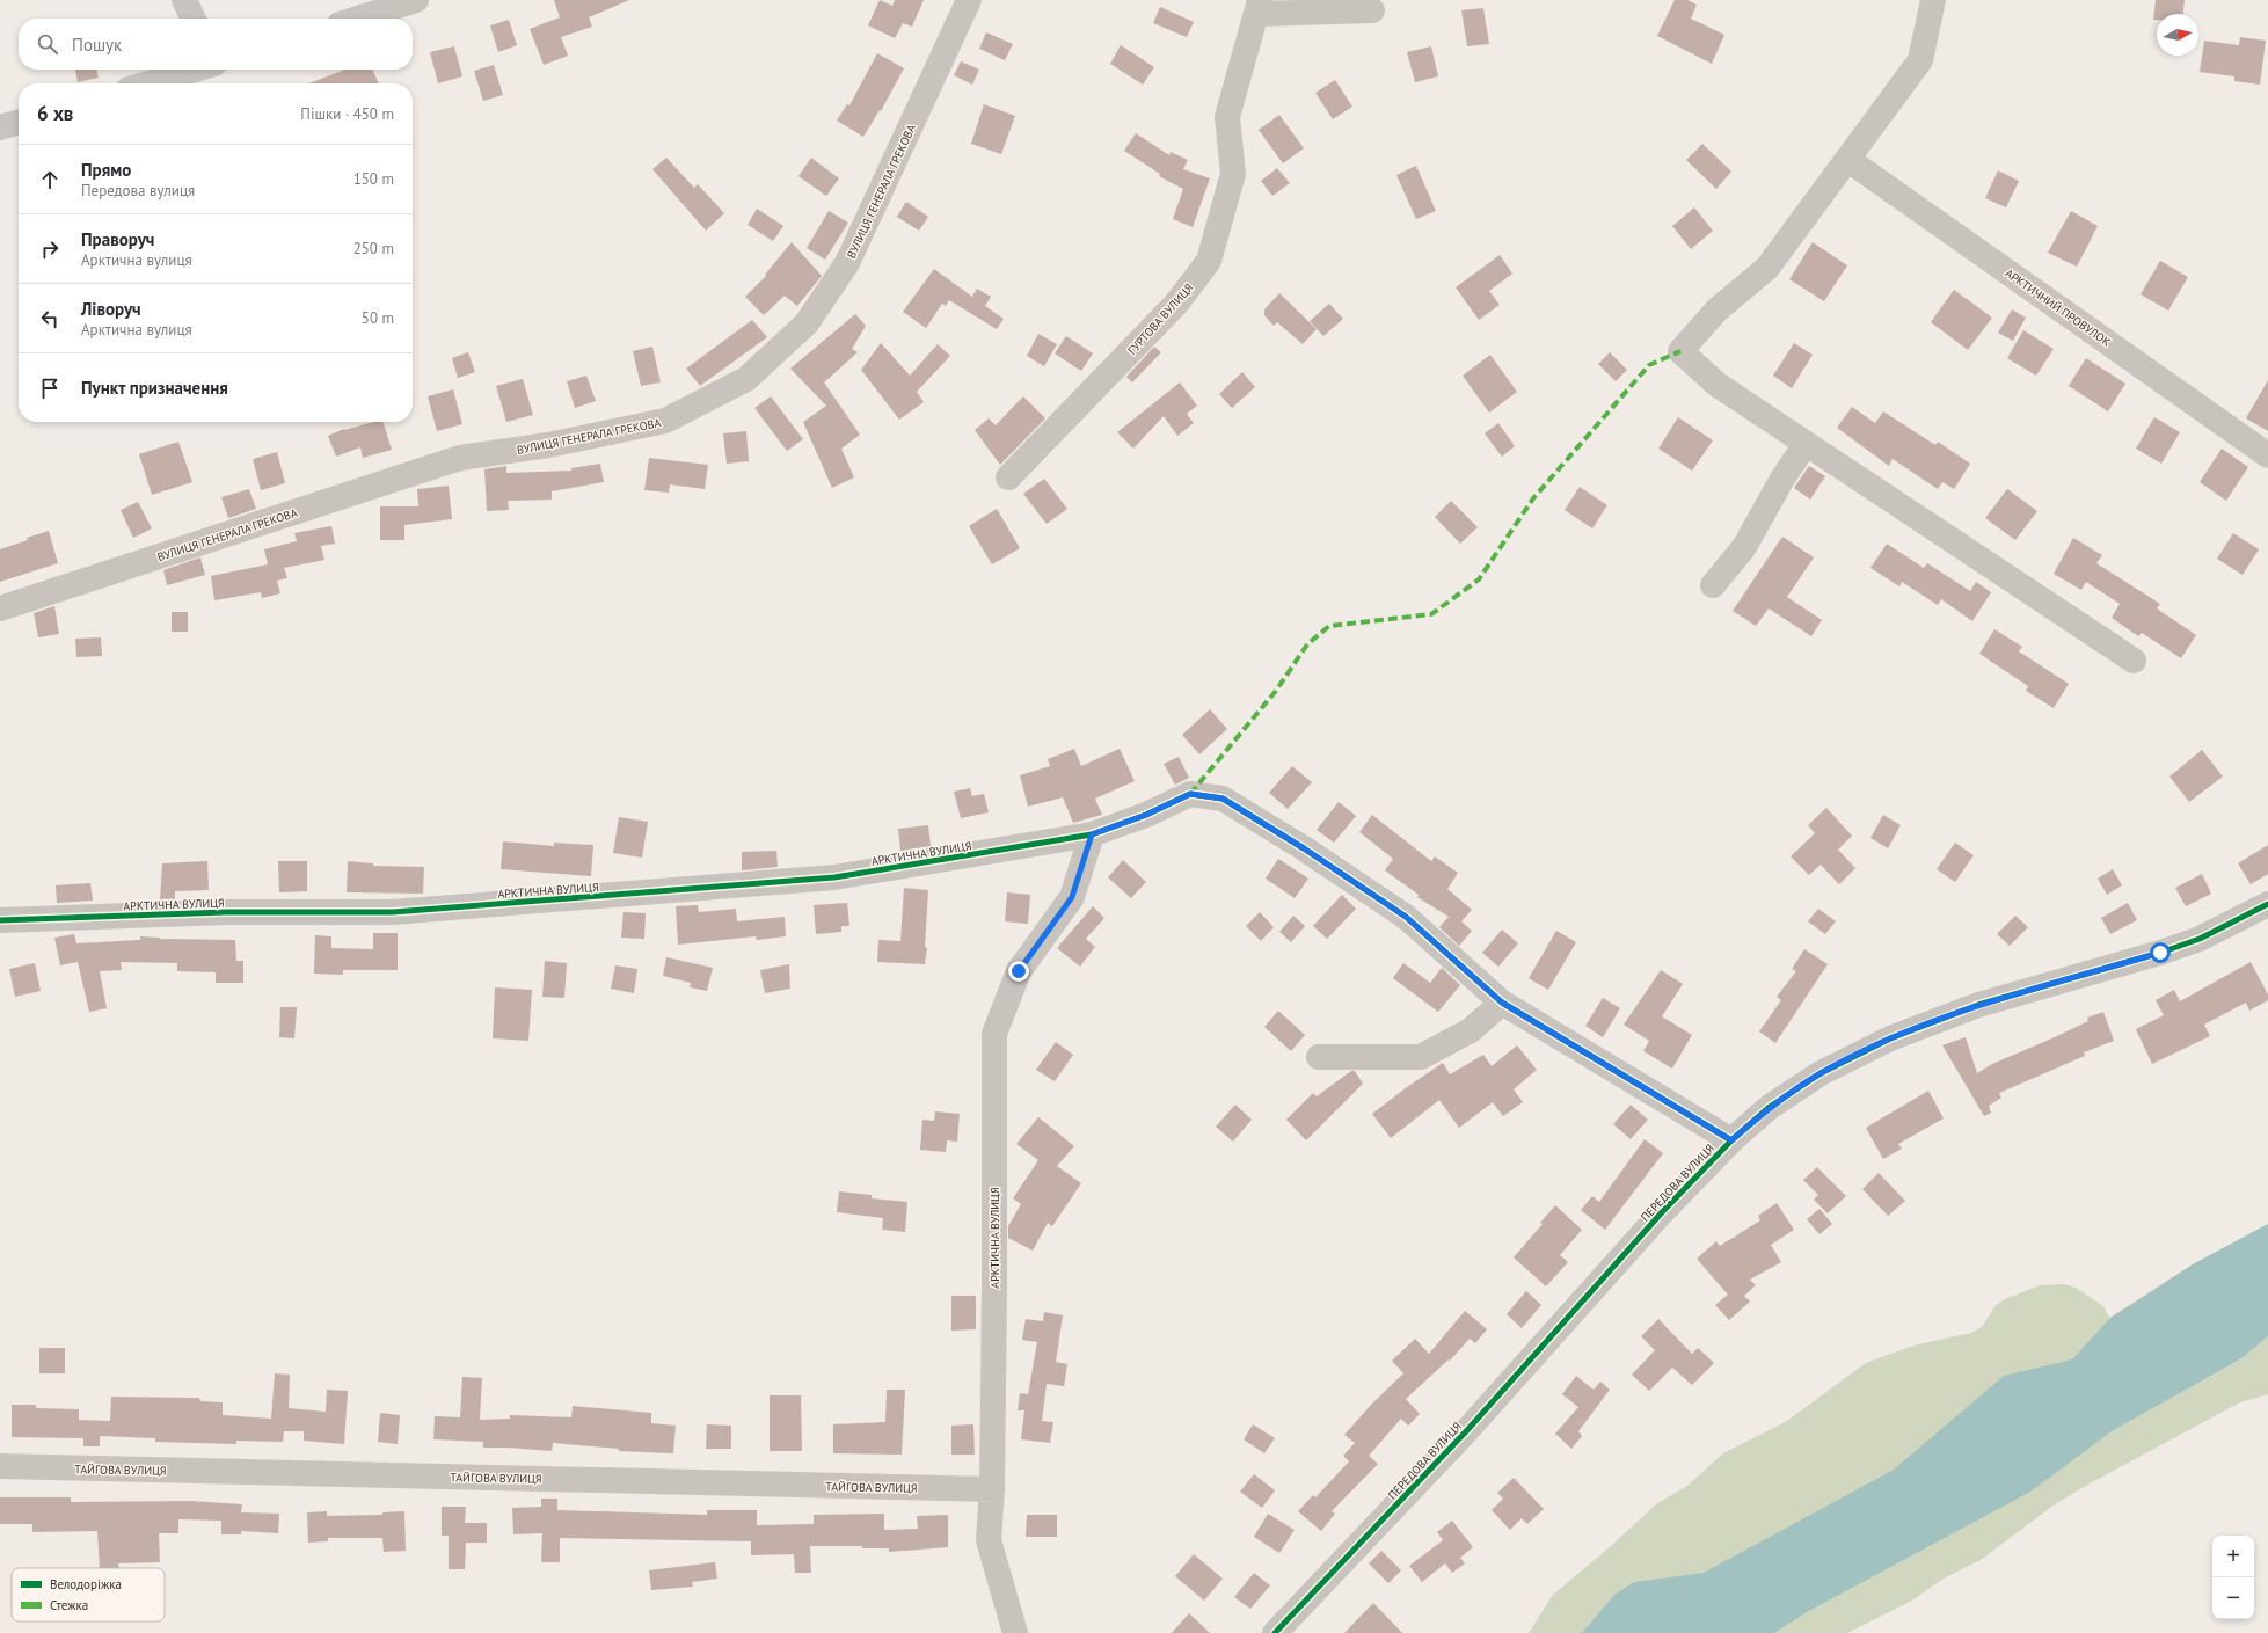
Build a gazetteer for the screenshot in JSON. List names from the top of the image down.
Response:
{
  "streets": {
    "street": [
      "ВУЛИЦЯ ГЕНЕРАЛА ГРЕКОВА",
      "АРКТИЧНИЙ ПРОВУЛОК",
      "ГУРТОВА ВУЛИЦЯ",
      "АРКТИЧНА ВУЛИЦЯ",
      "ПЕРЕДОВА ВУЛИЦЯ",
      "ТАЙГОВА ВУЛИЦЯ"
    ]
  },
  "crossings": [
    ["АРКТИЧНА ВУЛИЦЯ", "ПЕРЕДОВА ВУЛИЦЯ"],
    ["АРКТИЧНА ВУЛИЦЯ", "ТАЙГОВА ВУЛИЦЯ"]
  ],
  "legend": ["Велодоріжка", "Стежка"],
  "north": "right",
  "page": {
    "search": "Пошук",
    "heading": ["6 хв", "Пішки · 450 m"],
    "list": [
      ["Прямо", "Передова вулиця", "150 m"],
      ["Праворуч", "Арктична вулиця", "250 m"],
      ["Ліворуч", "Арктична вулиця", "50 m"],
      "Пункт призначення"
    ],
    "map_buttons": ["+", "−"]
  }
}
